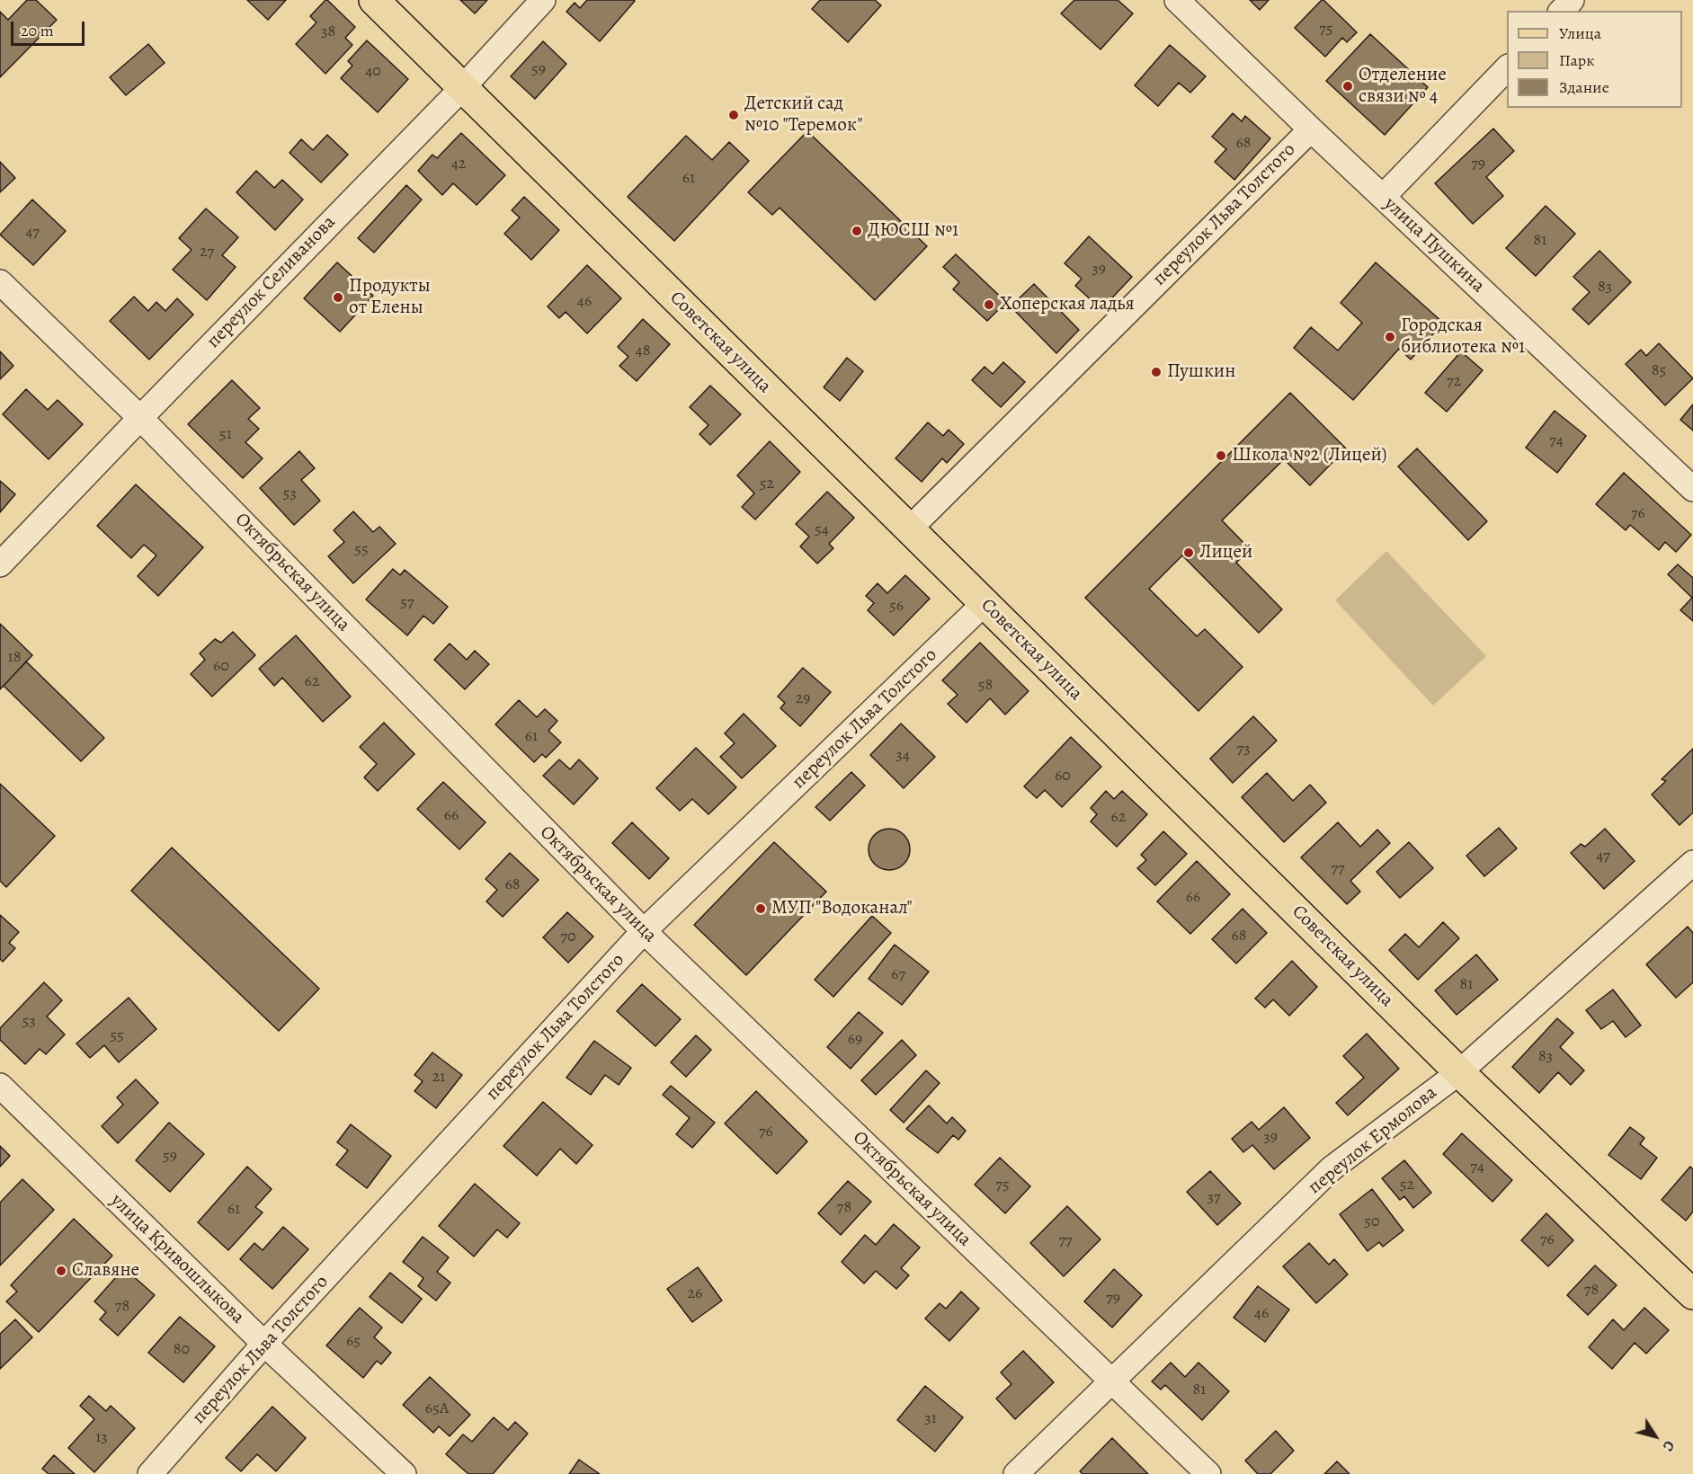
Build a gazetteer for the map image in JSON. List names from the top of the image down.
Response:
{
  "streets": {
    "main road": ["Советская улица"],
    "street": [
      "переулок Льва Толстого",
      "улица Пушкина",
      "переулок Селиванова",
      "Октябрьская улица",
      "переулок Ермолова",
      "улица Кривошлыкова"
    ]
  },
  "crossings": [
    ["переулок Льва Толстого", "улица Пушкина"],
    ["переулок Льва Толстого", "Советская улица"],
    ["переулок Льва Толстого", "Октябрьская улица"],
    ["переулок Льва Толстого", "улица Кривошлыкова"],
    ["переулок Селиванова", "Советская улица"],
    ["переулок Селиванова", "Октябрьская улица"],
    ["Советская улица", "переулок Ермолова"],
    ["Октябрьская улица", "переулок Ермолова"]
  ],
  "places": [
    "Отделение связи № 4",
    "Детский сад №10 \"Теремок\"",
    "ДЮСШ №1",
    "Продукты от Елены",
    "Хоперская ладья",
    "Городская библиотека №1",
    "Пушкин",
    "Школа №2 (Лицей)",
    "Лицей",
    "МУП \"Водоканал\"",
    "Славяне"
  ],
  "house_numbers": [
    "75",
    "38",
    "59",
    "40",
    "68",
    "42",
    "79",
    "61",
    "47",
    "81",
    "27",
    "39",
    "83",
    "46",
    "48",
    "85",
    "72",
    "51",
    "74",
    "52",
    "53",
    "76",
    "54",
    "55",
    "57",
    "56",
    "18",
    "60",
    "62",
    "58",
    "29",
    "61",
    "73",
    "34",
    "60",
    "66",
    "62",
    "47",
    "77",
    "68",
    "66",
    "68",
    "70",
    "67",
    "81",
    "53",
    "55",
    "69",
    "83",
    "21",
    "76",
    "39",
    "59",
    "74",
    "75",
    "52",
    "37",
    "78",
    "61",
    "50",
    "76",
    "77",
    "78",
    "26",
    "79",
    "78",
    "46",
    "65",
    "80",
    "81",
    "65А",
    "31",
    "13"
  ],
  "legend": ["Улица", "Парк", "Здание"],
  "scale_bar": "20 m",
  "north": "bottom right"
}
